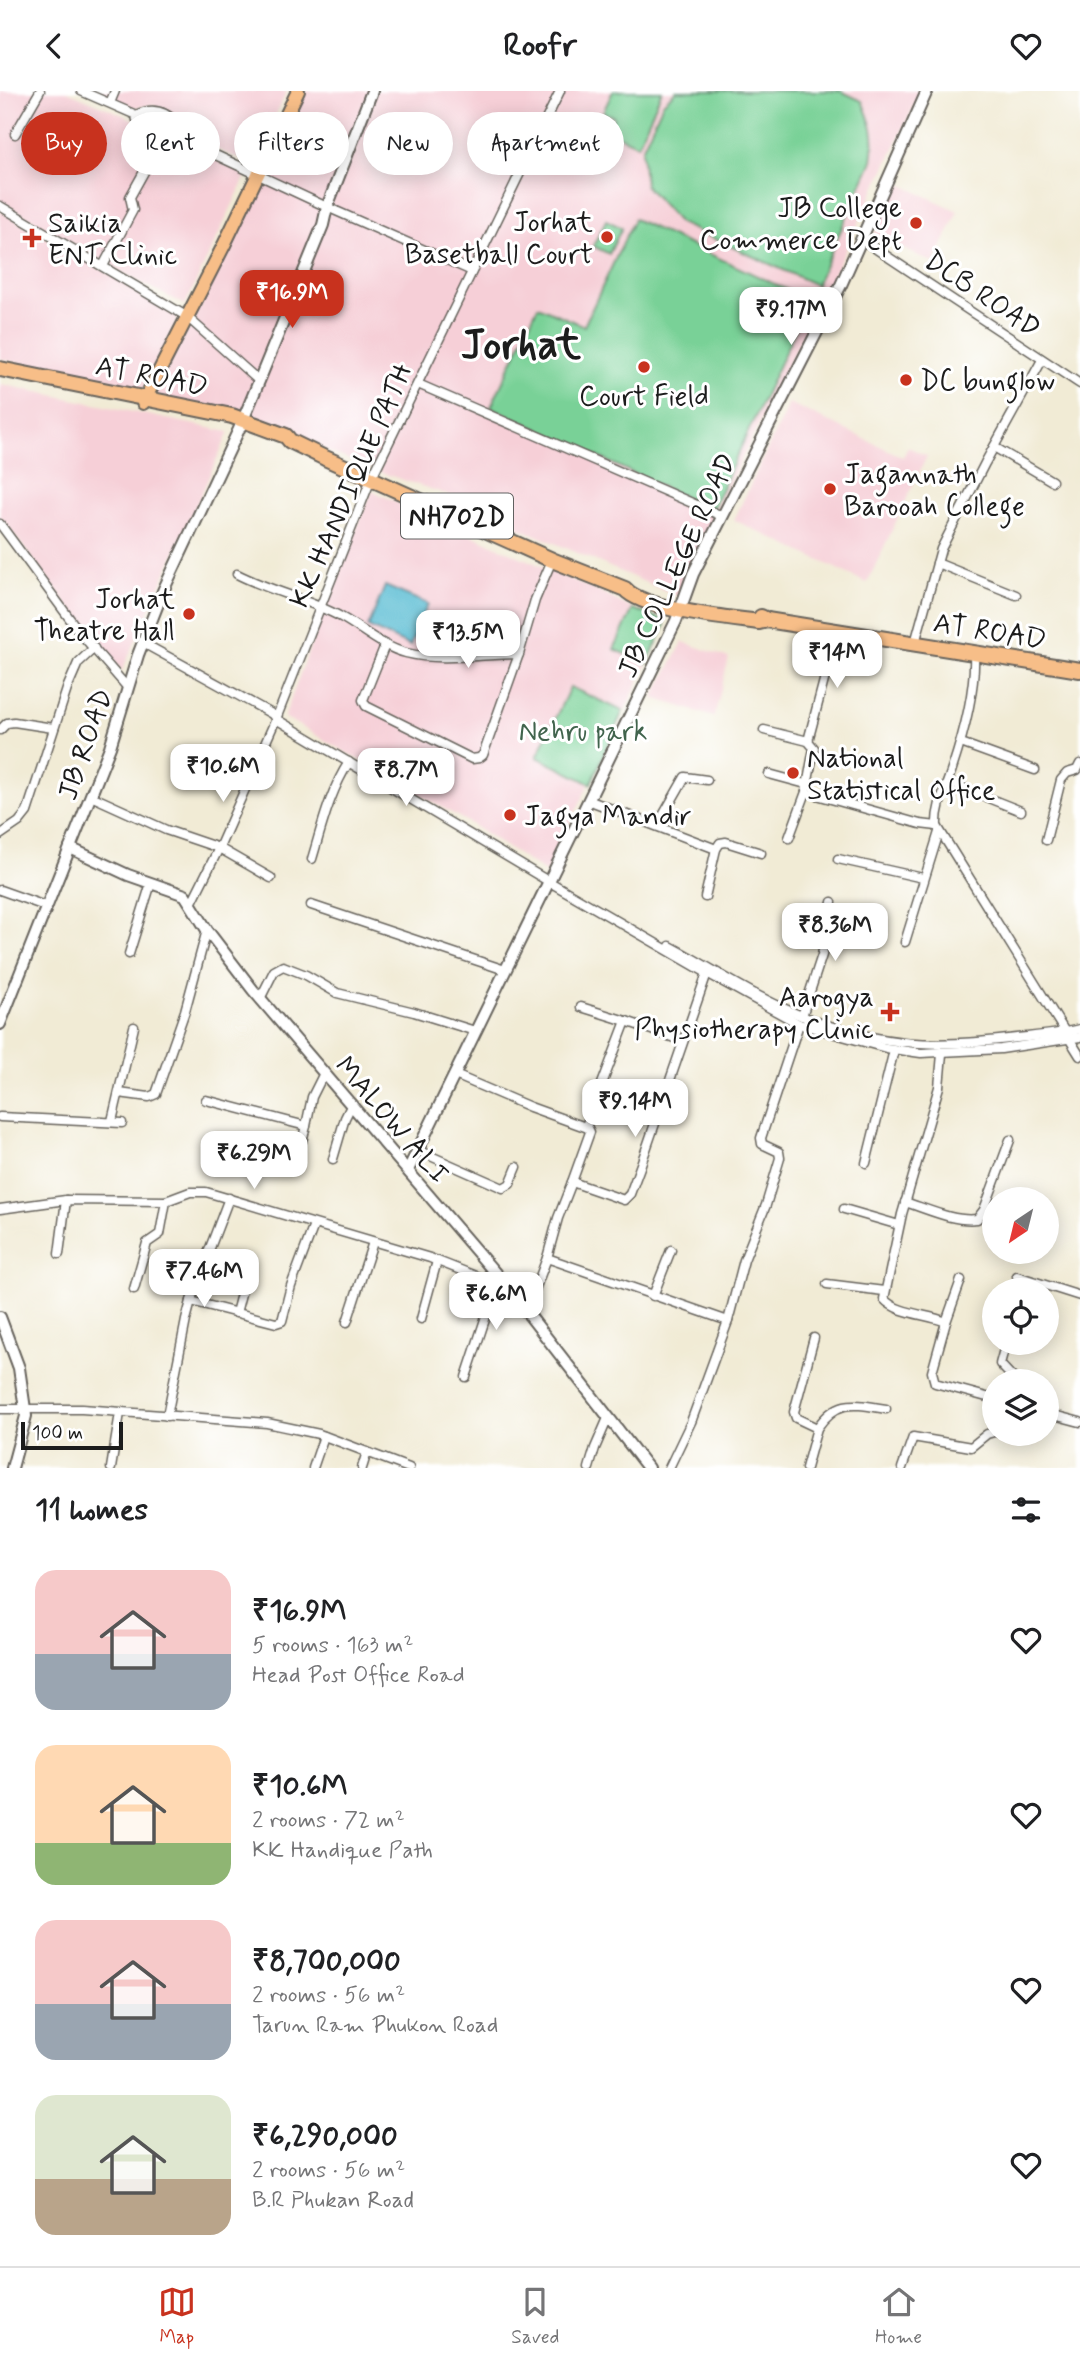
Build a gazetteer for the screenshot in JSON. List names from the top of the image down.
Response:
{
  "streets": {
    "highway": ["AT ROAD", "NH702D"],
    "street": [
      "DCB ROAD",
      "KK HANDIQUE PATH",
      "JB COLLEGE ROAD",
      "JB ROAD",
      "MALOW ALI"
    ]
  },
  "crossings": [
    ["DCB ROAD", "JB COLLEGE ROAD"],
    ["AT ROAD", "KK HANDIQUE PATH"],
    ["AT ROAD", "JB COLLEGE ROAD"],
    ["AT ROAD", "JB ROAD"],
    ["KK HANDIQUE PATH", "MALOW ALI"],
    ["JB COLLEGE ROAD", "MALOW ALI"]
  ],
  "districts": ["Jorhat"],
  "parks": ["Nehru park"],
  "places": {
    "other": [
      "JB College Commerce Dept",
      "Jorhat Basetball Court",
      "Court Field",
      "DC bunglow",
      "Jagannath Barooah College",
      "Jorhat Theatre Hall",
      "National Statistical Office",
      "Jagya Mandir"
    ],
    "health": ["Saikia ENT Clinic", "Aarogya Physiotherapy Clinic"]
  },
  "scale_bar": "100 m",
  "north": "bottom left",
  "page": {
    "header": "Roofr",
    "chip": [
      "Buy",
      "Rent",
      "Filters",
      "New",
      "Apartment"
    ],
    "price": [
      "₹16.9M",
      "₹9.17M",
      "₹13.5M",
      "₹14M",
      "₹10.6M",
      "₹8.7M",
      "₹8.36M",
      "₹9.14M",
      "₹6.29M",
      "₹7.46M",
      "₹6.6M"
    ],
    "scale": "100 m",
    "heading": "11 homes",
    "list": [
      {
        "name": "₹16.9M",
        "note": "5 rooms · 163 m² · Head Post Office Road"
      },
      {
        "name": "₹10.6M",
        "note": "2 rooms · 72 m² · KK Handique Path"
      },
      {
        "name": "₹8,700,000",
        "note": "2 rooms · 56 m² · Tarun Ram Phukon Road"
      },
      {
        "name": "₹6,290,000",
        "note": "2 rooms · 56 m² · B.R Phukan Road"
      }
    ],
    "tabs": ["Map", "Saved", "Home"]
  }
}
